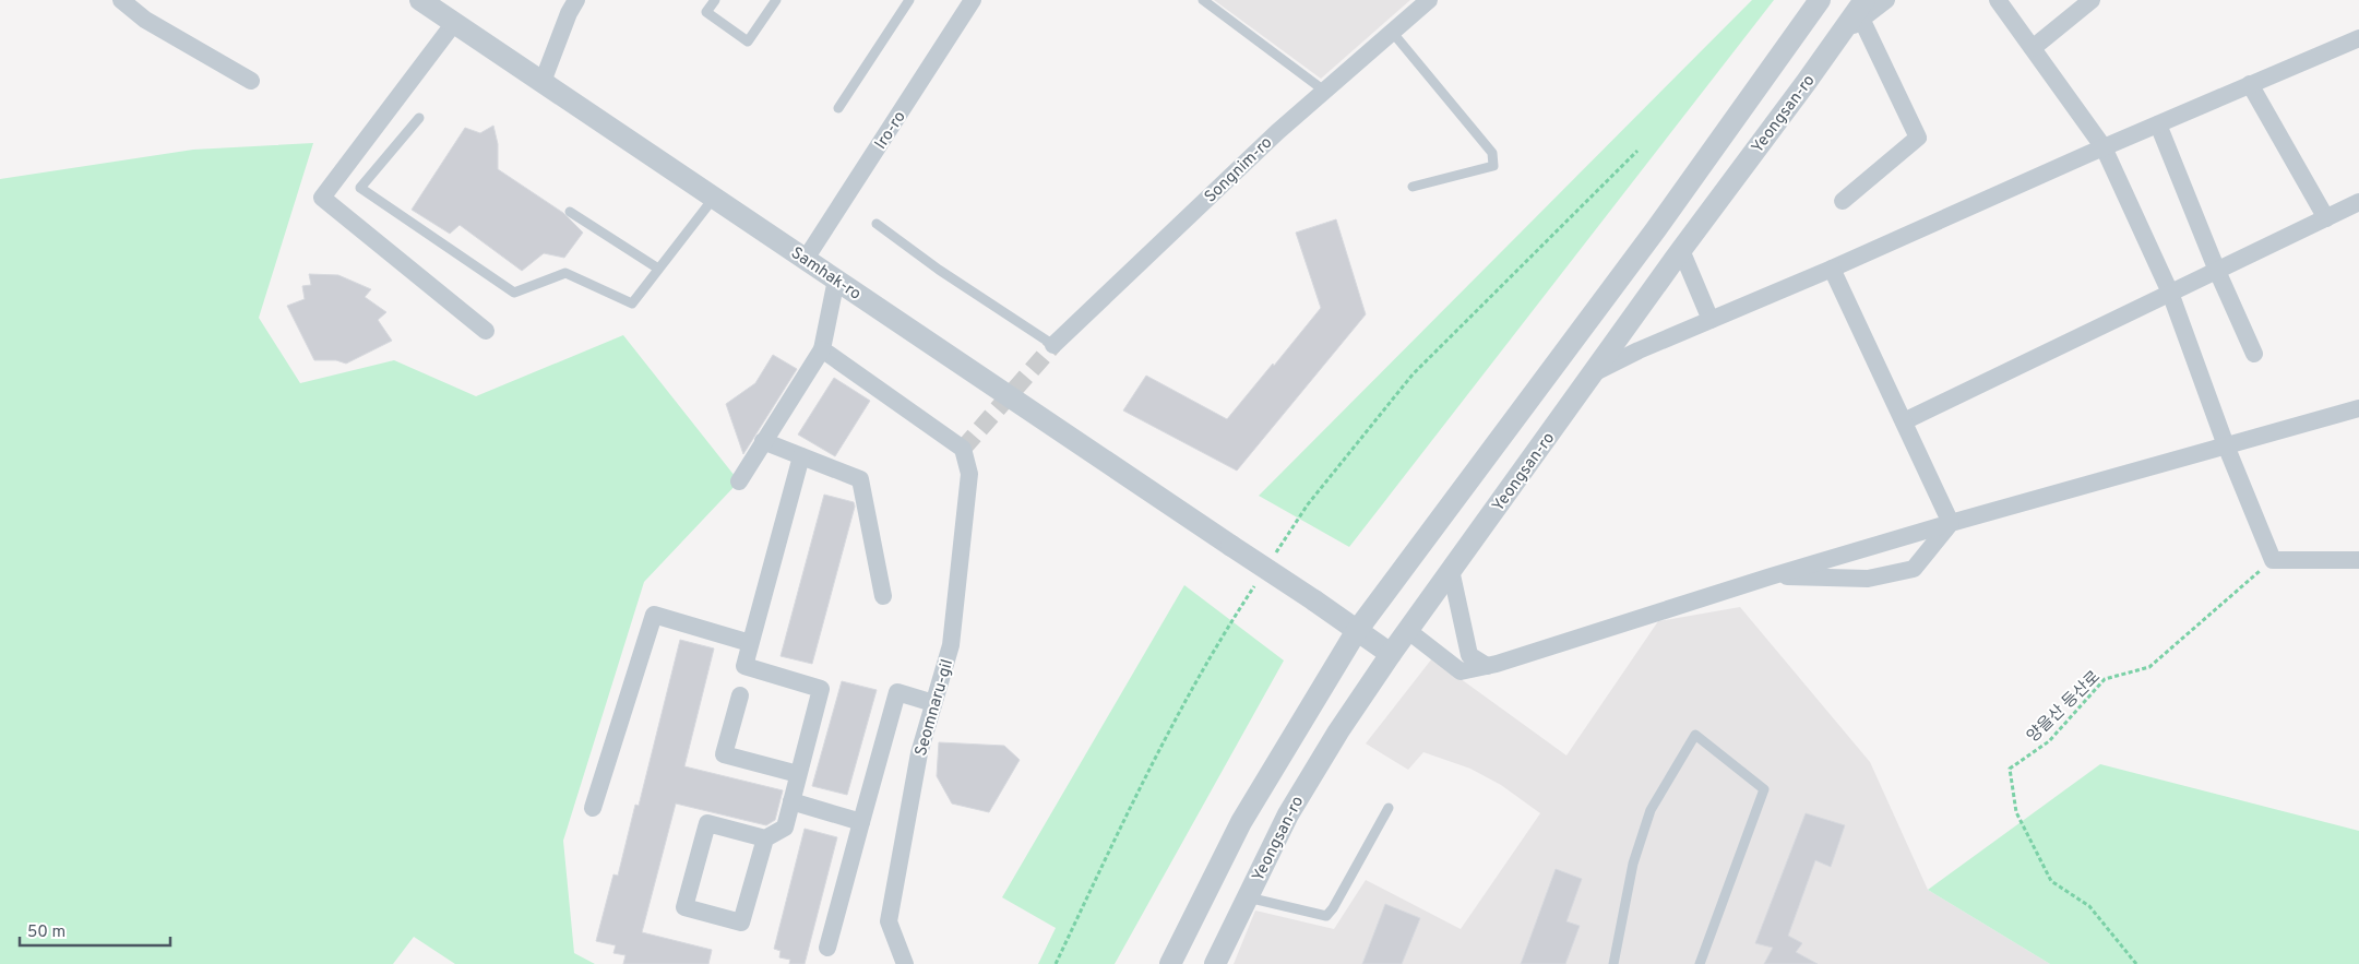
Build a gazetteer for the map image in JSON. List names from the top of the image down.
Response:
{
  "streets": {
    "street": [
      "Yeongsan-ro",
      "Iro-ro",
      "Songnim-ro",
      "Samhak-ro",
      "Seomnaru-gil"
    ],
    "path": ["양을산 등산로"]
  },
  "crossings": [
    ["Iro-ro", "Samhak-ro"]
  ],
  "scale_bar": "50 m"
}
